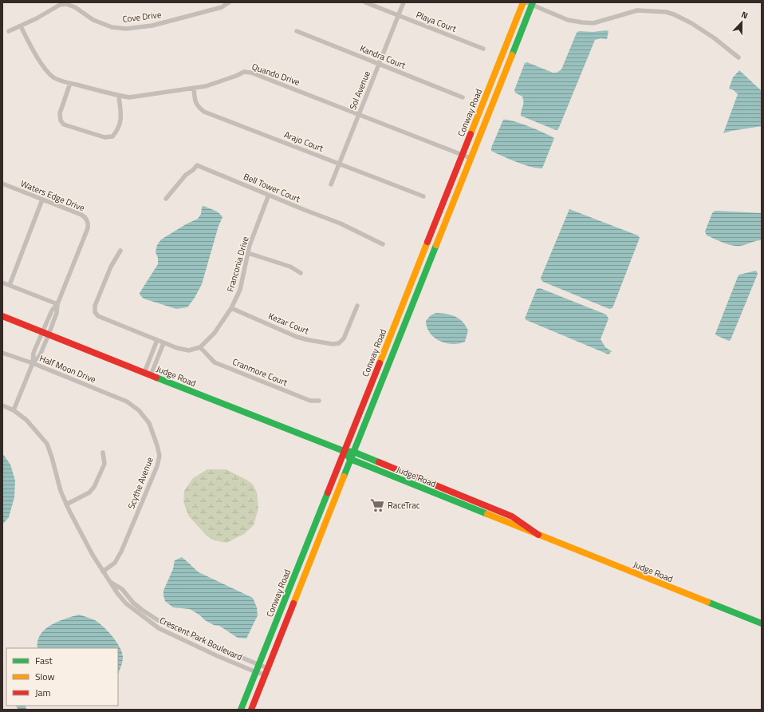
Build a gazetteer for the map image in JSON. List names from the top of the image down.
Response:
{
  "streets": {
    "main road": ["Conway Road", "Judge Road"],
    "street": [
      "Cove Drive",
      "Playa Court",
      "Kandra Court",
      "Quando Drive",
      "Sol Avenue",
      "Arajo Court",
      "Bell Tower Court",
      "Waters Edge Drive",
      "Franconia Drive",
      "Kezar Court",
      "Half Moon Drive",
      "Cranmore Court",
      "Scythe Avenue",
      "Crescent Park Boulevard"
    ]
  },
  "crossings": [
    ["Cove Drive", "Quando Drive"],
    ["Playa Court", "Sol Avenue"],
    ["Kandra Court", "Sol Avenue"],
    ["Quando Drive", "Sol Avenue"],
    ["Quando Drive", "Conway Road"],
    ["Quando Drive", "Arajo Court"],
    ["Sol Avenue", "Arajo Court"],
    ["Conway Road", "Judge Road"],
    ["Conway Road", "Crescent Park Boulevard"],
    ["Bell Tower Court", "Franconia Drive"],
    ["Franconia Drive", "Kezar Court"],
    ["Franconia Drive", "Cranmore Court"],
    ["Half Moon Drive", "Scythe Avenue"],
    ["Scythe Avenue", "Crescent Park Boulevard"]
  ],
  "places": {
    "supermarket": ["RaceTrac"]
  },
  "legend": ["Fast", "Slow", "Jam"],
  "north": "top"
}
